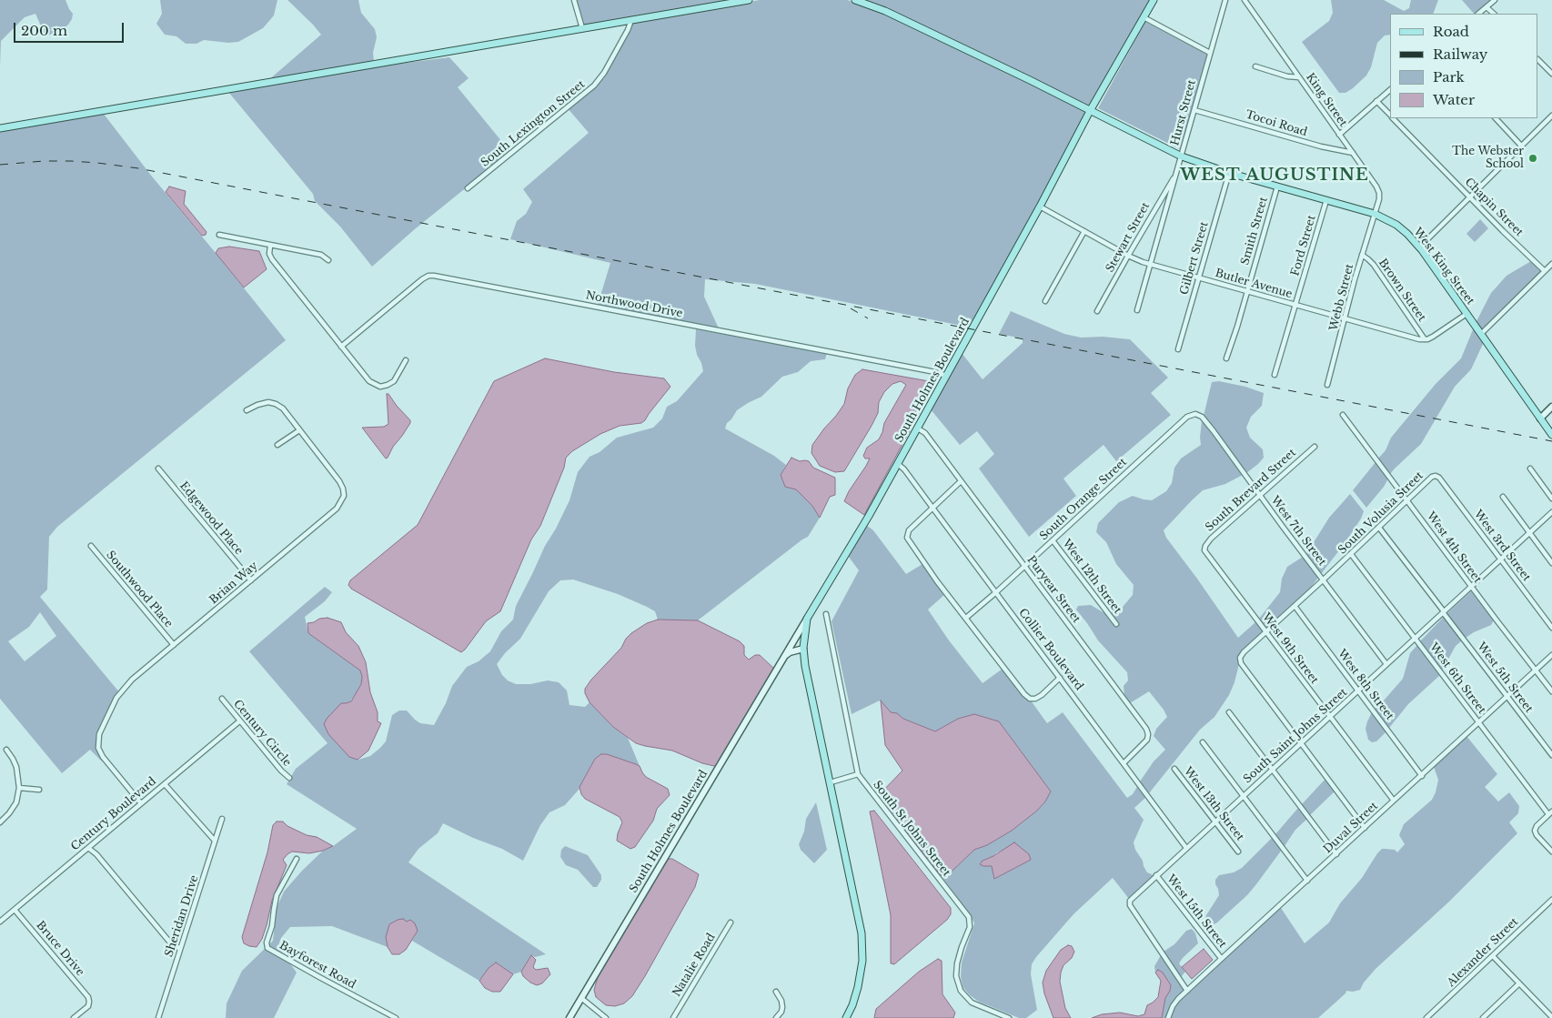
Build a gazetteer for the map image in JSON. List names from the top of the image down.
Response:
{
  "streets": {
    "main road": ["West King Street", "South Holmes Boulevard"],
    "street": [
      "King Street",
      "Hurst Street",
      "South Lexington Street",
      "Tocoi Road",
      "Chapin Street",
      "Smith Street",
      "Stewart Street",
      "Ford Street",
      "Gilbert Street",
      "Butler Avenue",
      "Brown Street",
      "Webb Street",
      "Northwood Drive",
      "South Brevard Street",
      "South Orange Street",
      "South Volusia Street",
      "Edgewood Place",
      "West 7th Street",
      "West 3rd Street",
      "West 4th Street",
      "West 12th Street",
      "Brian Way",
      "Southwood Place",
      "Puryear Street",
      "West 9th Street",
      "Collier Boulevard",
      "West 5th Street",
      "West 6th Street",
      "West 8th Street",
      "Century Circle",
      "South Saint Johns Street",
      "West 13th Street",
      "Century Boulevard",
      "Duval Street",
      "South St Johns Street",
      "West 15th Street",
      "Sheridan Drive",
      "Bruce Drive",
      "Alexander Street",
      "Bayforest Road",
      "Natalie Road"
    ]
  },
  "crossings": [
    ["King Street", "Tocoi Road"],
    ["King Street", "West King Street"],
    ["King Street", "Webb Street"],
    ["Hurst Street", "Tocoi Road"],
    ["Hurst Street", "Stewart Street"],
    ["Hurst Street", "West King Street"],
    ["Hurst Street", "Butler Avenue"],
    ["Smith Street", "West King Street"],
    ["Smith Street", "Butler Avenue"],
    ["Stewart Street", "Butler Avenue"],
    ["Ford Street", "West King Street"],
    ["Ford Street", "Butler Avenue"],
    ["Gilbert Street", "West King Street"],
    ["Gilbert Street", "Butler Avenue"],
    ["West King Street", "Webb Street"],
    ["West King Street", "South Holmes Boulevard"],
    ["Butler Avenue", "Brown Street"],
    ["Butler Avenue", "Webb Street"],
    ["Butler Avenue", "South Holmes Boulevard"],
    ["Brown Street", "Webb Street"],
    ["Northwood Drive", "South Holmes Boulevard"],
    ["South Holmes Boulevard", "Puryear Street"],
    ["South Holmes Boulevard", "Collier Boulevard"],
    ["South Brevard Street", "West 7th Street"],
    ["South Brevard Street", "West 9th Street"],
    ["South Orange Street", "West 7th Street"],
    ["South Orange Street", "West 12th Street"],
    ["South Orange Street", "Puryear Street"],
    ["South Orange Street", "Collier Boulevard"],
    ["South Volusia Street", "West 7th Street"],
    ["South Volusia Street", "West 3rd Street"],
    ["South Volusia Street", "West 4th Street"],
    ["South Volusia Street", "West 9th Street"],
    ["South Volusia Street", "West 5th Street"],
    ["South Volusia Street", "West 6th Street"],
    ["South Volusia Street", "West 8th Street"],
    ["South Volusia Street", "South Saint Johns Street"],
    ["Edgewood Place", "Brian Way"],
    ["West 7th Street", "South Saint Johns Street"],
    ["West 3rd Street", "South Saint Johns Street"],
    ["West 4th Street", "South Saint Johns Street"],
    ["West 4th Street", "Duval Street"],
    ["Brian Way", "Southwood Place"],
    ["Brian Way", "Century Boulevard"],
    ["Puryear Street", "Collier Boulevard"],
    ["West 9th Street", "South Saint Johns Street"],
    ["West 9th Street", "Duval Street"],
    ["Collier Boulevard", "South Saint Johns Street"],
    ["West 5th Street", "South Saint Johns Street"],
    ["West 5th Street", "Duval Street"],
    ["West 6th Street", "South Saint Johns Street"],
    ["West 6th Street", "Duval Street"],
    ["West 8th Street", "South Saint Johns Street"],
    ["West 8th Street", "Duval Street"],
    ["Century Circle", "Century Boulevard"],
    ["South Saint Johns Street", "West 13th Street"],
    ["South Saint Johns Street", "Duval Street"],
    ["South Saint Johns Street", "West 15th Street"],
    ["Century Boulevard", "Bruce Drive"],
    ["Duval Street", "West 15th Street"]
  ],
  "districts": ["WEST AUGUSTINE"],
  "places": ["The Webster School"],
  "legend": [
    "Road",
    "Railway",
    "Park",
    "Water"
  ],
  "scale_bar": "200 m"
}
